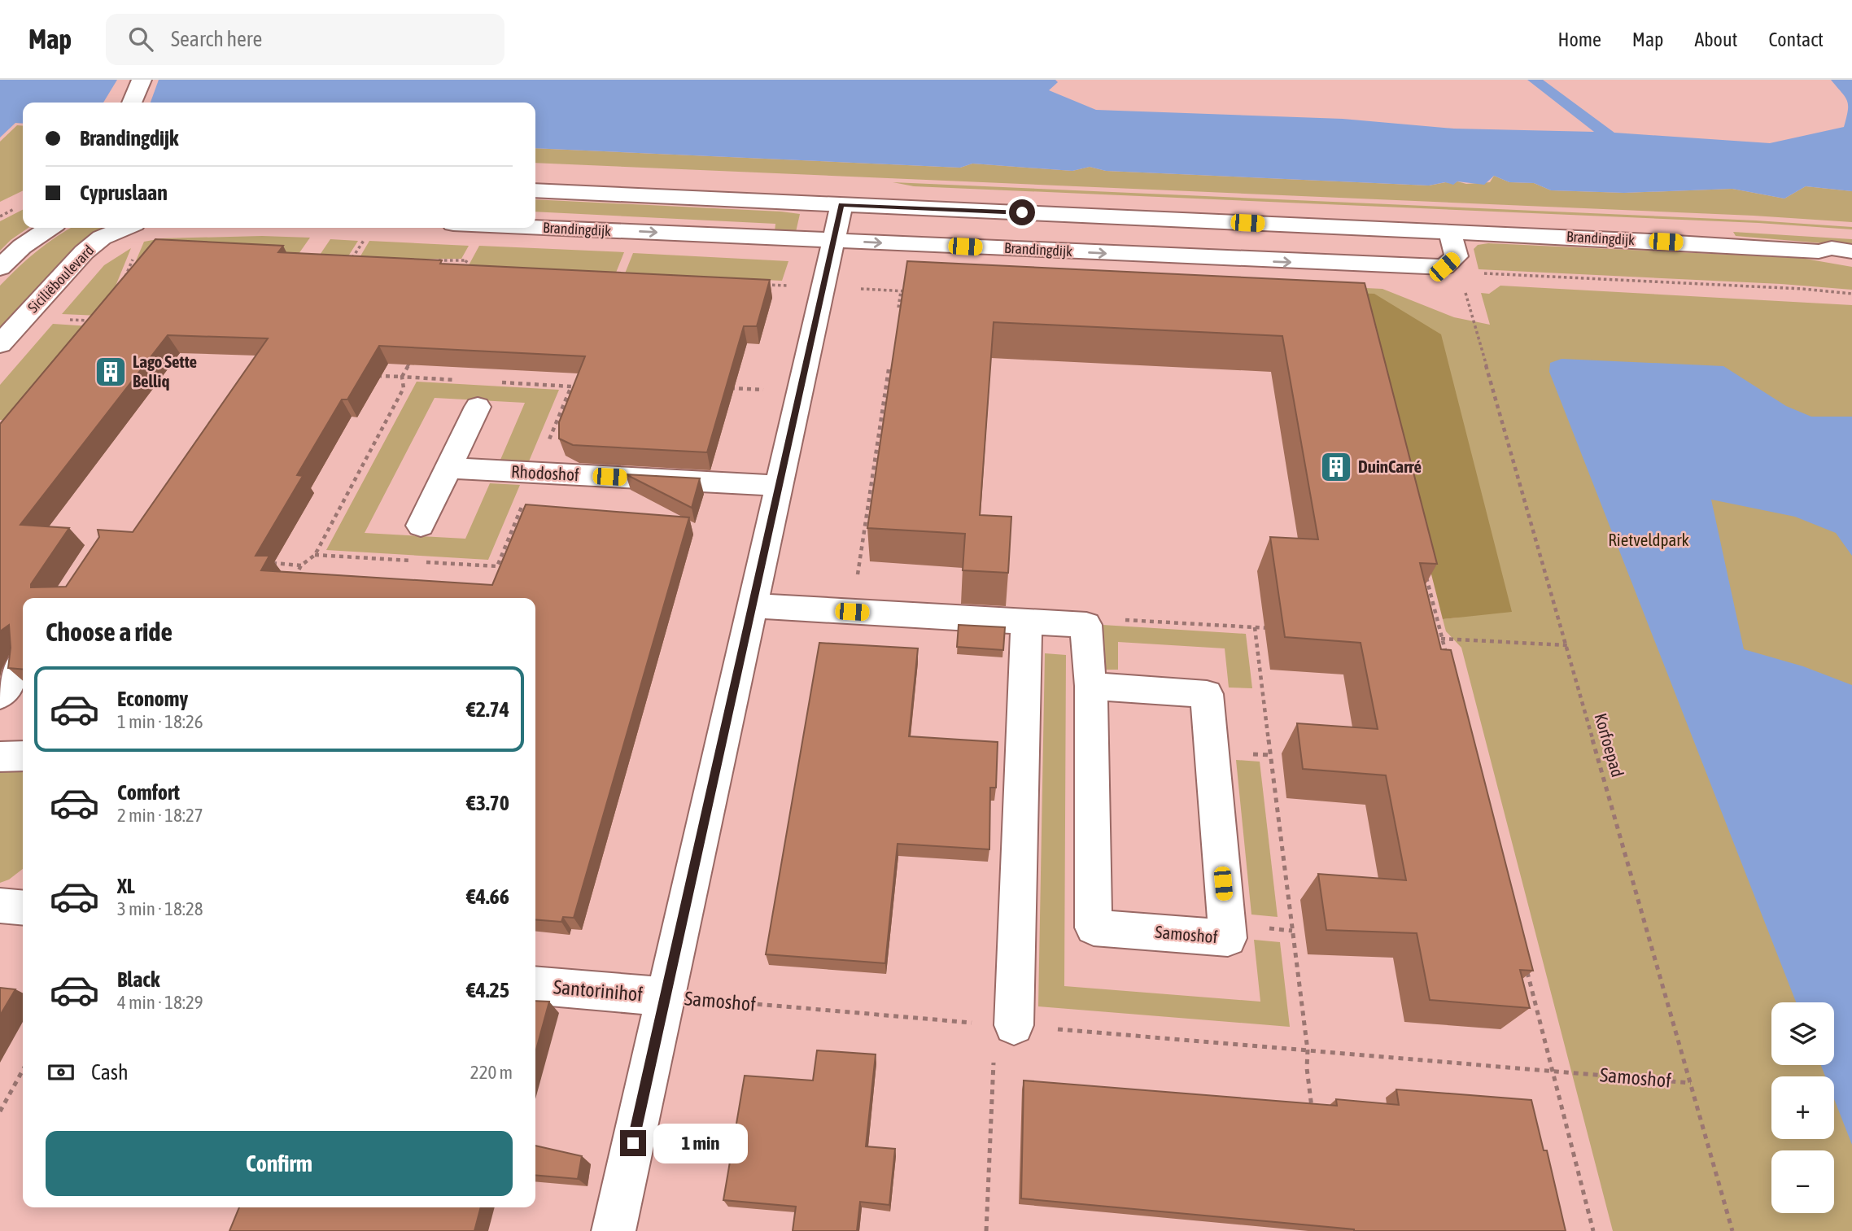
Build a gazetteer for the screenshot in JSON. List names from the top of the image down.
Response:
{
  "streets": {
    "street": [
      "Brandingdijk",
      "Siciliëboulevard",
      "Rhodoshof",
      "Samoshof",
      "Santorinihof"
    ],
    "path": ["Korfoepad"]
  },
  "crossings": [
    ["Korfoepad", "Samoshof"],
    ["Samoshof", "Santorinihof"]
  ],
  "parks": ["Rietveldpark"],
  "places": {
    "building": ["Lago Sette Belliq", "DuinCarré"]
  },
  "page": {
    "header": "Map",
    "search": "Search here",
    "nav": [
      "Home",
      "Map",
      "About",
      "Contact"
    ],
    "banner": ["Brandingdijk", "Cypruslaan"],
    "heading": "Choose a ride",
    "list": [
      {
        "name": "Economy",
        "note": "1 min · 18:26",
        "value": "€2.74"
      },
      {
        "name": "Comfort",
        "note": "2 min · 18:27",
        "value": "€3.70"
      },
      {
        "name": "XL",
        "note": "3 min · 18:28",
        "value": "€4.66"
      },
      {
        "name": "Black",
        "note": "4 min · 18:29",
        "value": "€4.25"
      }
    ],
    "map_buttons": ["+", "−"],
    "pay": ["Cash", "220 m"],
    "buttons": "Confirm",
    "bubble": "1 min"
  }
}
